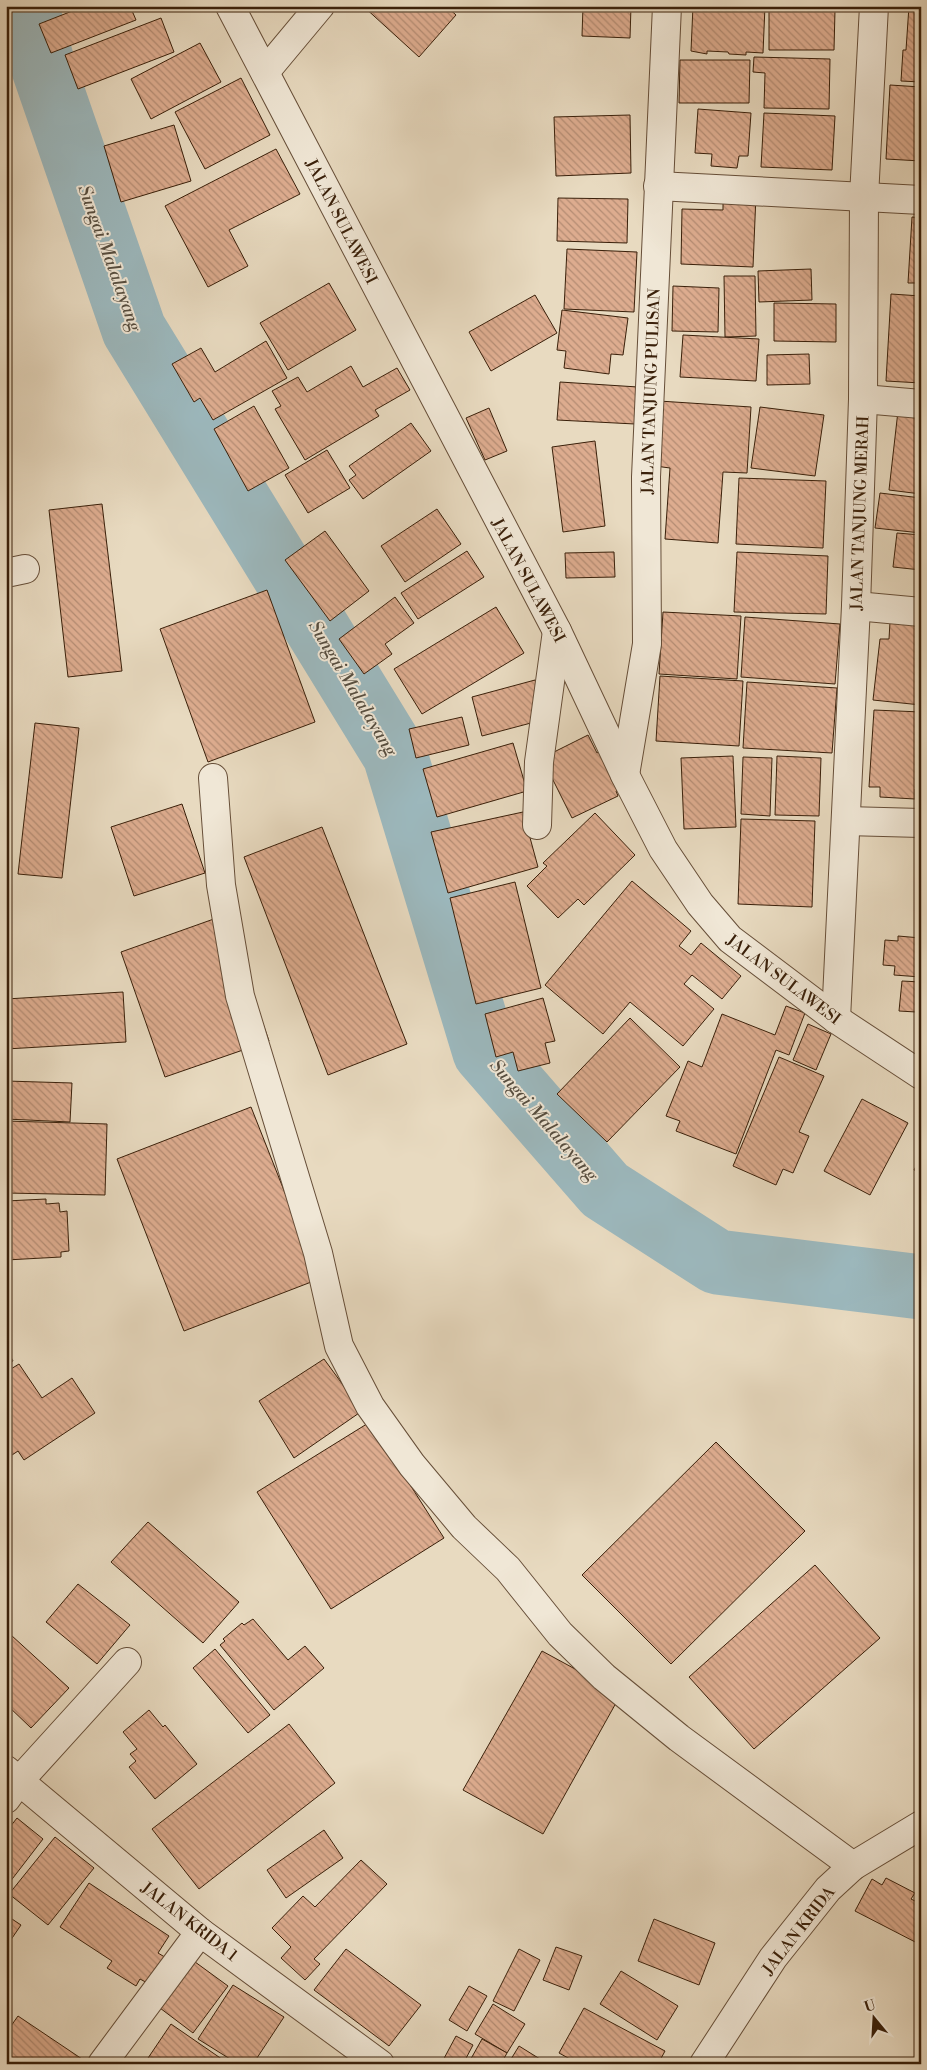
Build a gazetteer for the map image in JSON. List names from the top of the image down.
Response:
{
  "streets": {
    "street": [
      "JALAN SULAWESI",
      "JALAN TANJUNG PULISAN",
      "JALAN TANJUNG MERAH",
      "JALAN KRIDA 1",
      "JALAN KRIDA"
    ]
  },
  "crossings": [
    ["JALAN SULAWESI", "JALAN TANJUNG PULISAN"],
    ["JALAN SULAWESI", "JALAN TANJUNG MERAH"]
  ],
  "water": ["Sungai Malalayang"],
  "north": "top"
}
